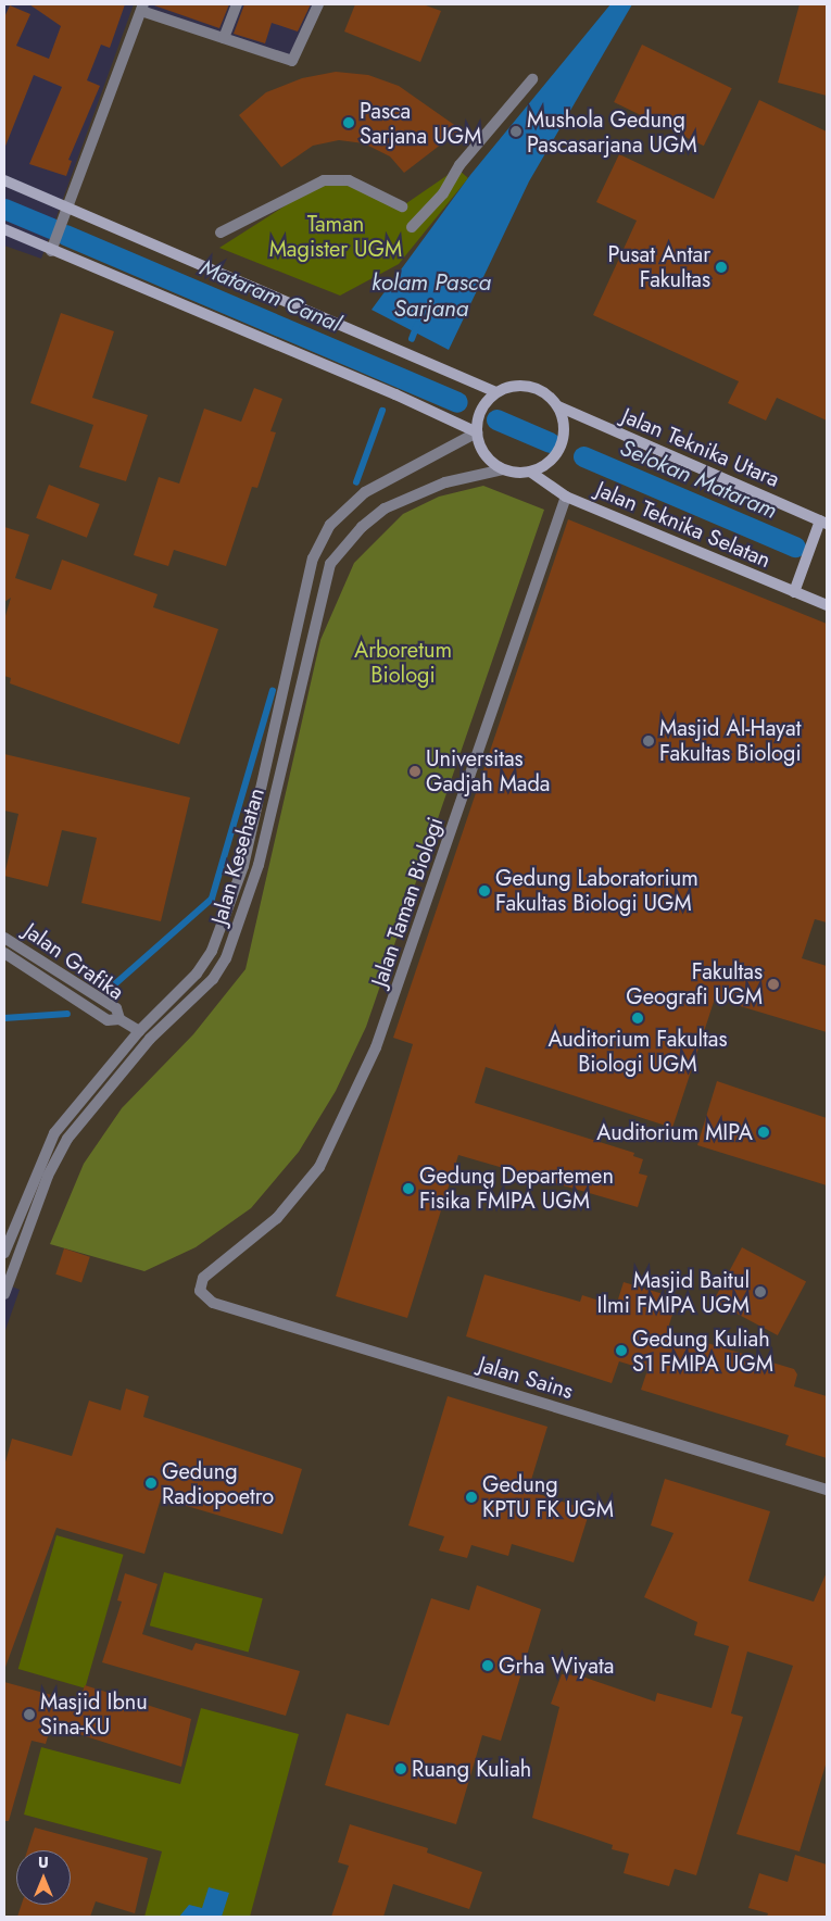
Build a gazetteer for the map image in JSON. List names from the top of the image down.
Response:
{
  "streets": {
    "main road": ["Jalan Teknika Utara", "Jalan Teknika Selatan"],
    "street": [
      "Jalan Kesehatan",
      "Jalan Taman Biologi",
      "Jalan Grafika",
      "Jalan Sains"
    ]
  },
  "crossings": [
    ["Jalan Teknika Utara", "Jalan Teknika Selatan"],
    ["Jalan Teknika Utara", "Jalan Kesehatan"],
    ["Jalan Teknika Selatan", "Jalan Kesehatan"],
    ["Jalan Teknika Selatan", "Jalan Taman Biologi"],
    ["Jalan Kesehatan", "Jalan Grafika"],
    ["Jalan Taman Biologi", "Jalan Sains"]
  ],
  "water": ["kolam Pasca Sarjana", "Mataram Canal", "Selokan Mataram"],
  "parks": ["Taman Magister UGM", "Arboretum Biologi"],
  "places": [
    "Pasca Sarjana UGM",
    "Mushola Gedung Pascasarjana UGM",
    "Pusat Antar Fakultas",
    "Masjid Al-Hayat Fakultas Biologi",
    "Universitas Gadjah Mada",
    "Gedung Laboratorium Fakultas Biologi UGM",
    "Fakultas Geografi UGM",
    "Auditorium Fakultas Biologi UGM",
    "Auditorium MIPA",
    "Gedung Departemen Fisika FMIPA UGM",
    "Masjid Baitul Ilmi FMIPA UGM",
    "Gedung Kuliah S1 FMIPA UGM",
    "Gedung Radiopoetro",
    "Gedung KPTU FK UGM",
    "Grha Wiyata",
    "Masjid Ibnu Sina-KU",
    "Ruang Kuliah"
  ],
  "north": "top"
}
